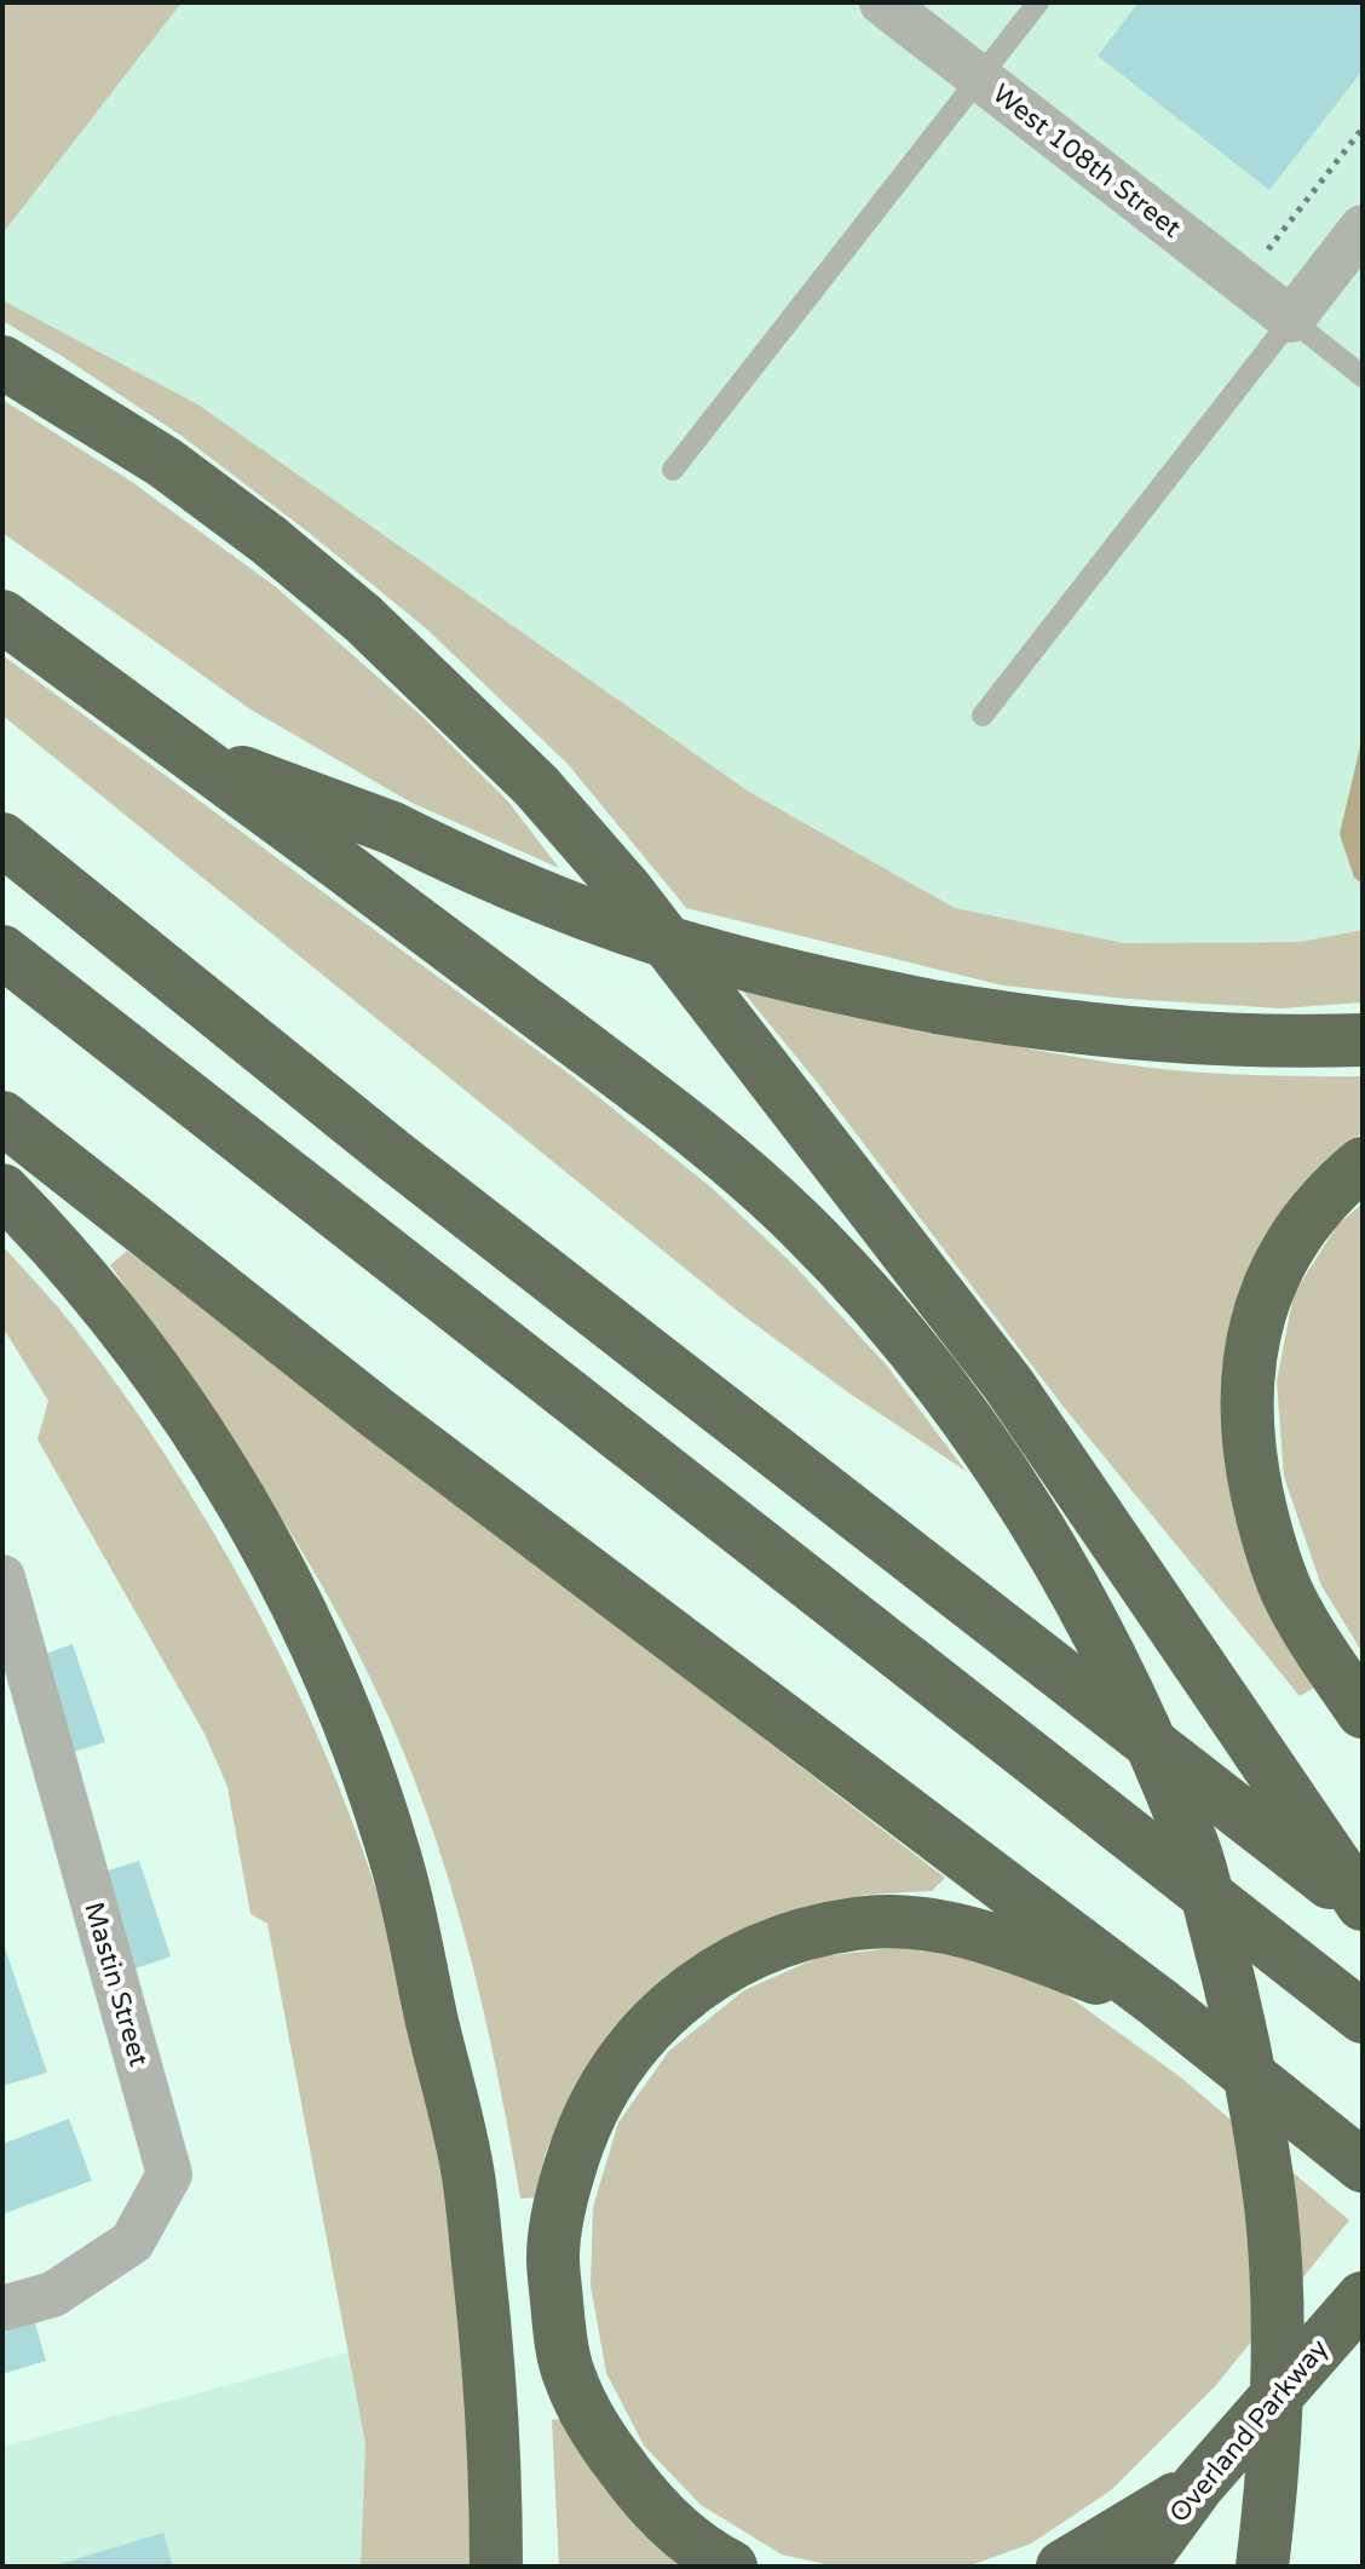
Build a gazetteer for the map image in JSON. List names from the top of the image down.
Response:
{
  "streets": {
    "highway": ["Overland Parkway"],
    "street": ["West 108th Street", "Mastin Street"]
  }
}
